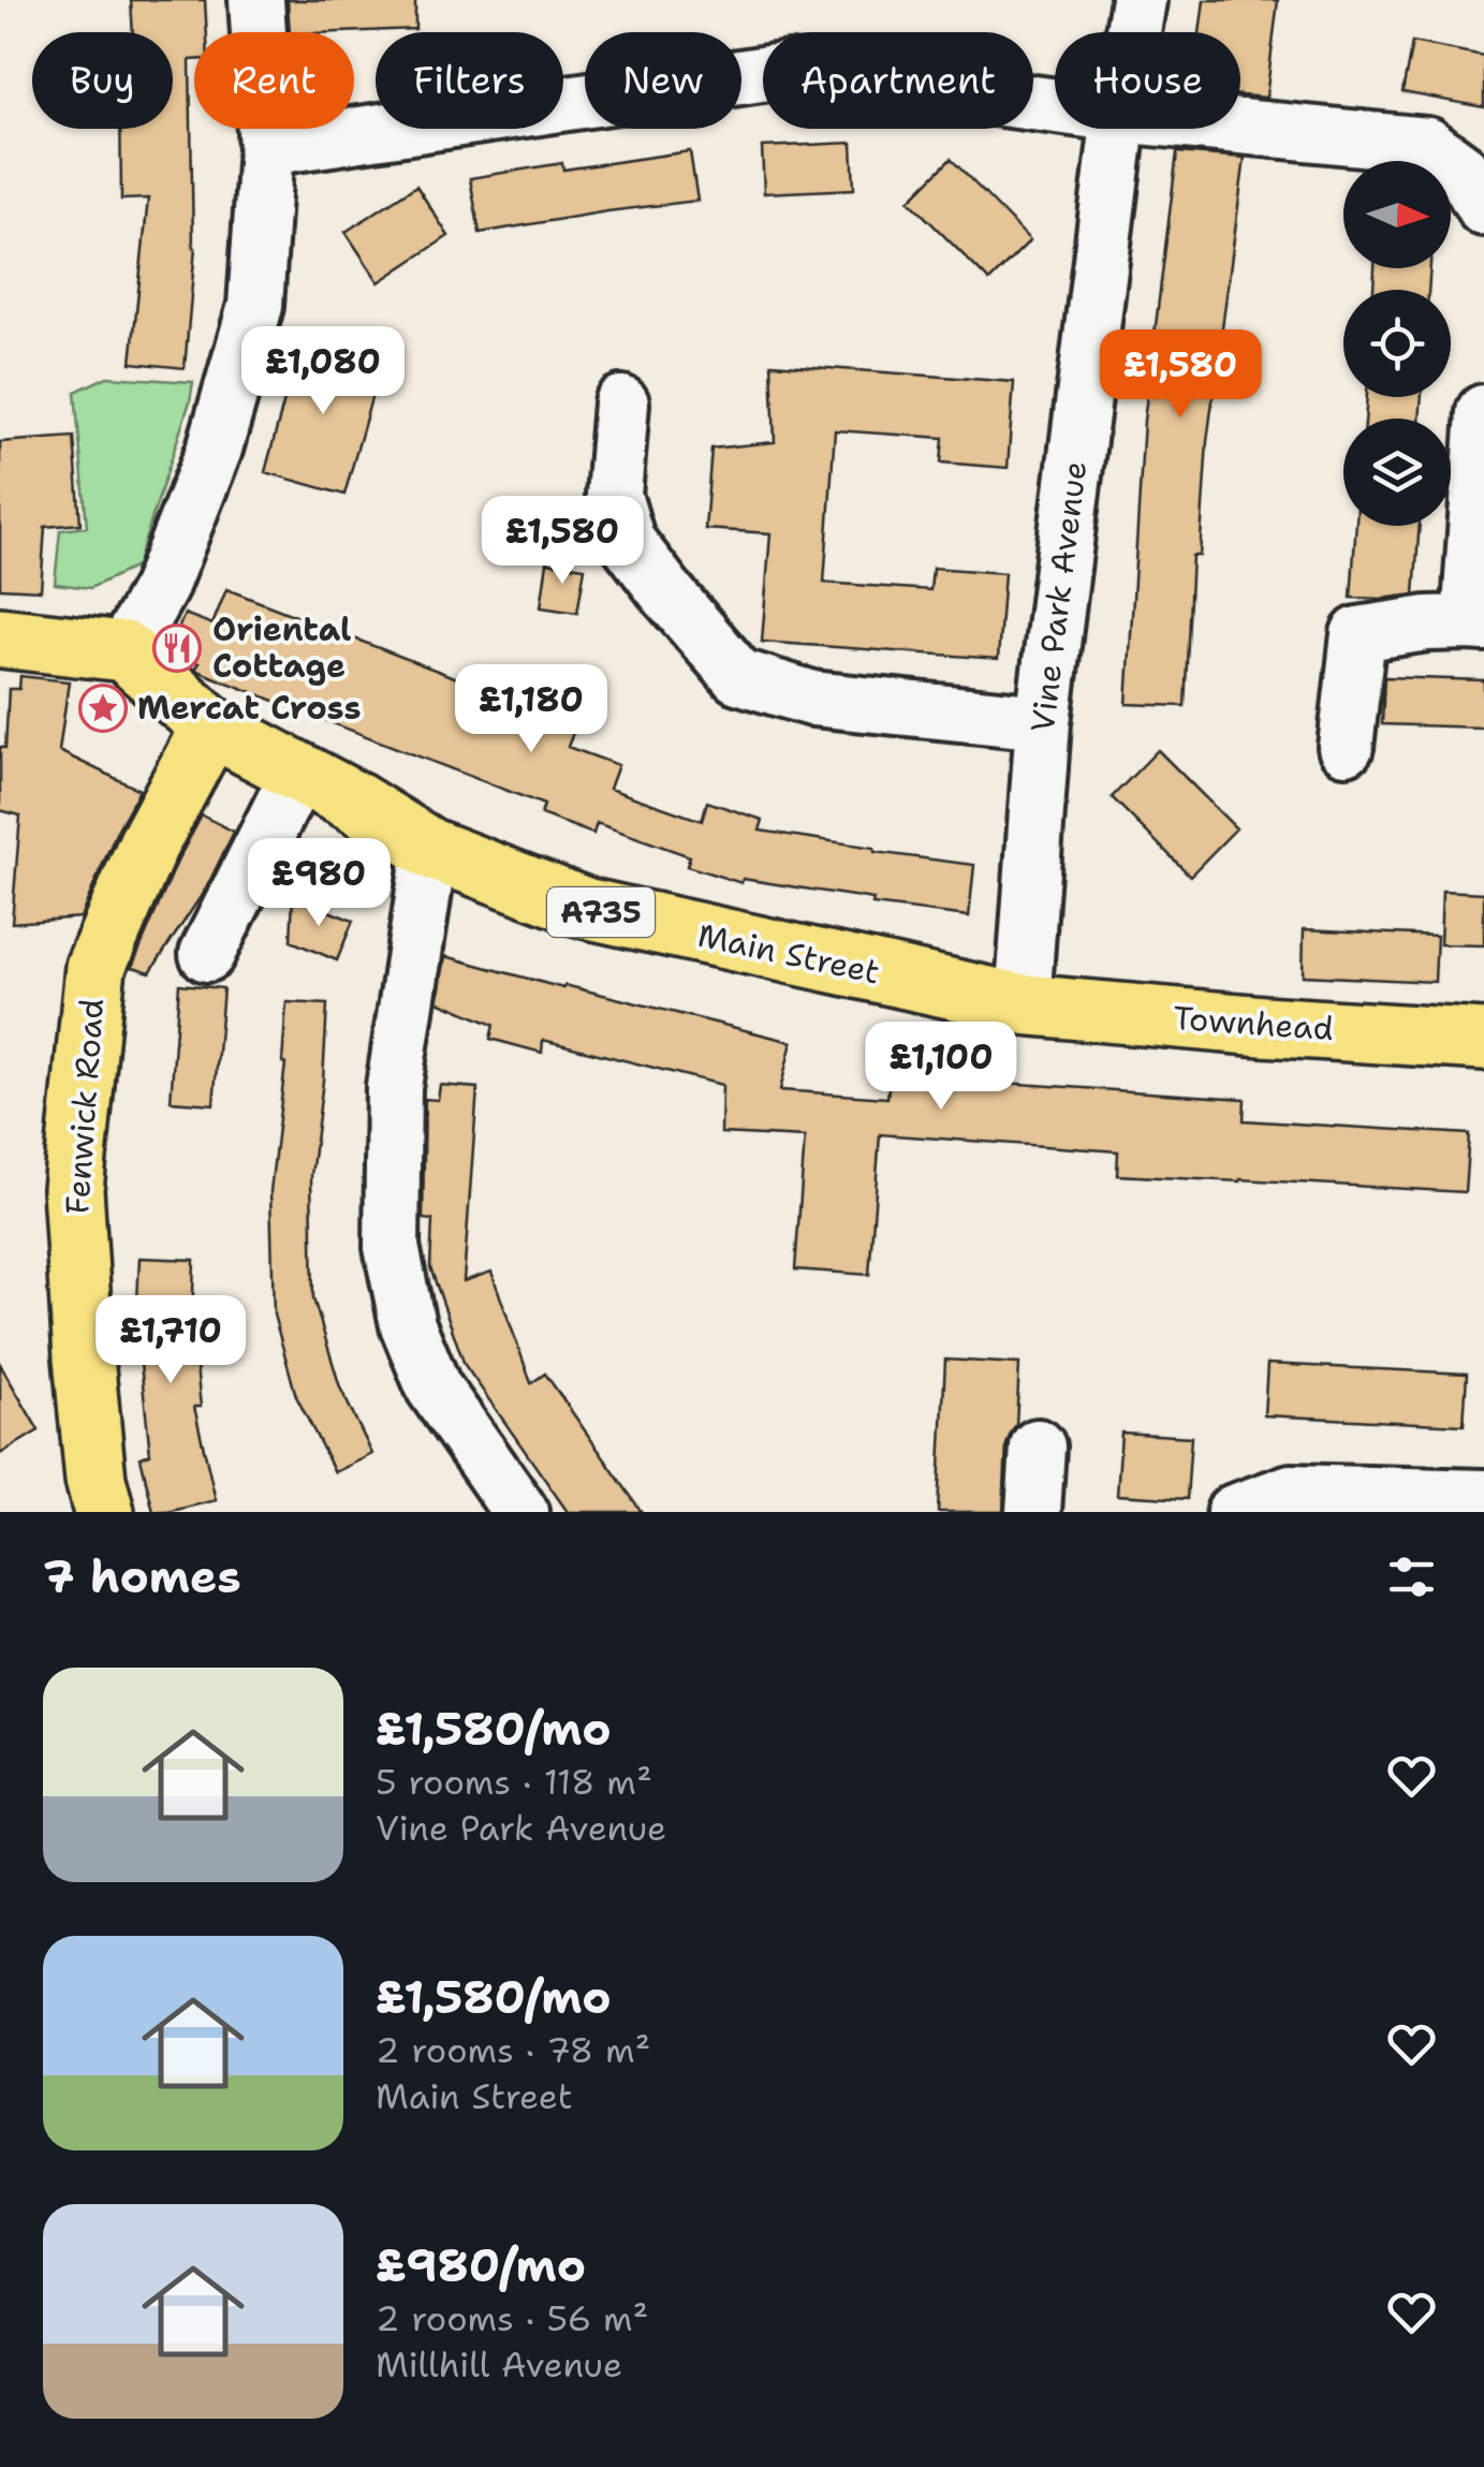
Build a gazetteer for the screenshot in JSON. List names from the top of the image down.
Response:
{
  "streets": {
    "main road": [
      "A735",
      "Main Street",
      "Townhead",
      "Fenwick Road"
    ],
    "street": ["Vine Park Avenue"]
  },
  "crossings": [
    ["Vine Park Avenue", "Main Street"],
    ["Vine Park Avenue", "Townhead"],
    ["A735", "Main Street"],
    ["A735", "Fenwick Road"],
    ["Main Street", "Townhead"],
    ["Main Street", "Fenwick Road"]
  ],
  "places": {
    "restaurant": ["Oriental Cottage"],
    "place": ["Mercat Cross"]
  },
  "north": "right",
  "page": {
    "chip": [
      "Buy",
      "Rent",
      "Filters",
      "New",
      "Apartment",
      "House"
    ],
    "price": [
      "£1,080",
      "£1,580",
      "£1,580",
      "£1,180",
      "£980",
      "£1,100",
      "£1,710"
    ],
    "heading": "7 homes",
    "list": [
      {
        "name": "£1,580/mo",
        "note": "5 rooms · 118 m² · Vine Park Avenue"
      },
      {
        "name": "£1,580/mo",
        "note": "2 rooms · 78 m² · Main Street"
      },
      {
        "name": "£980/mo",
        "note": "2 rooms · 56 m² · Millhill Avenue"
      }
    ]
  }
}
